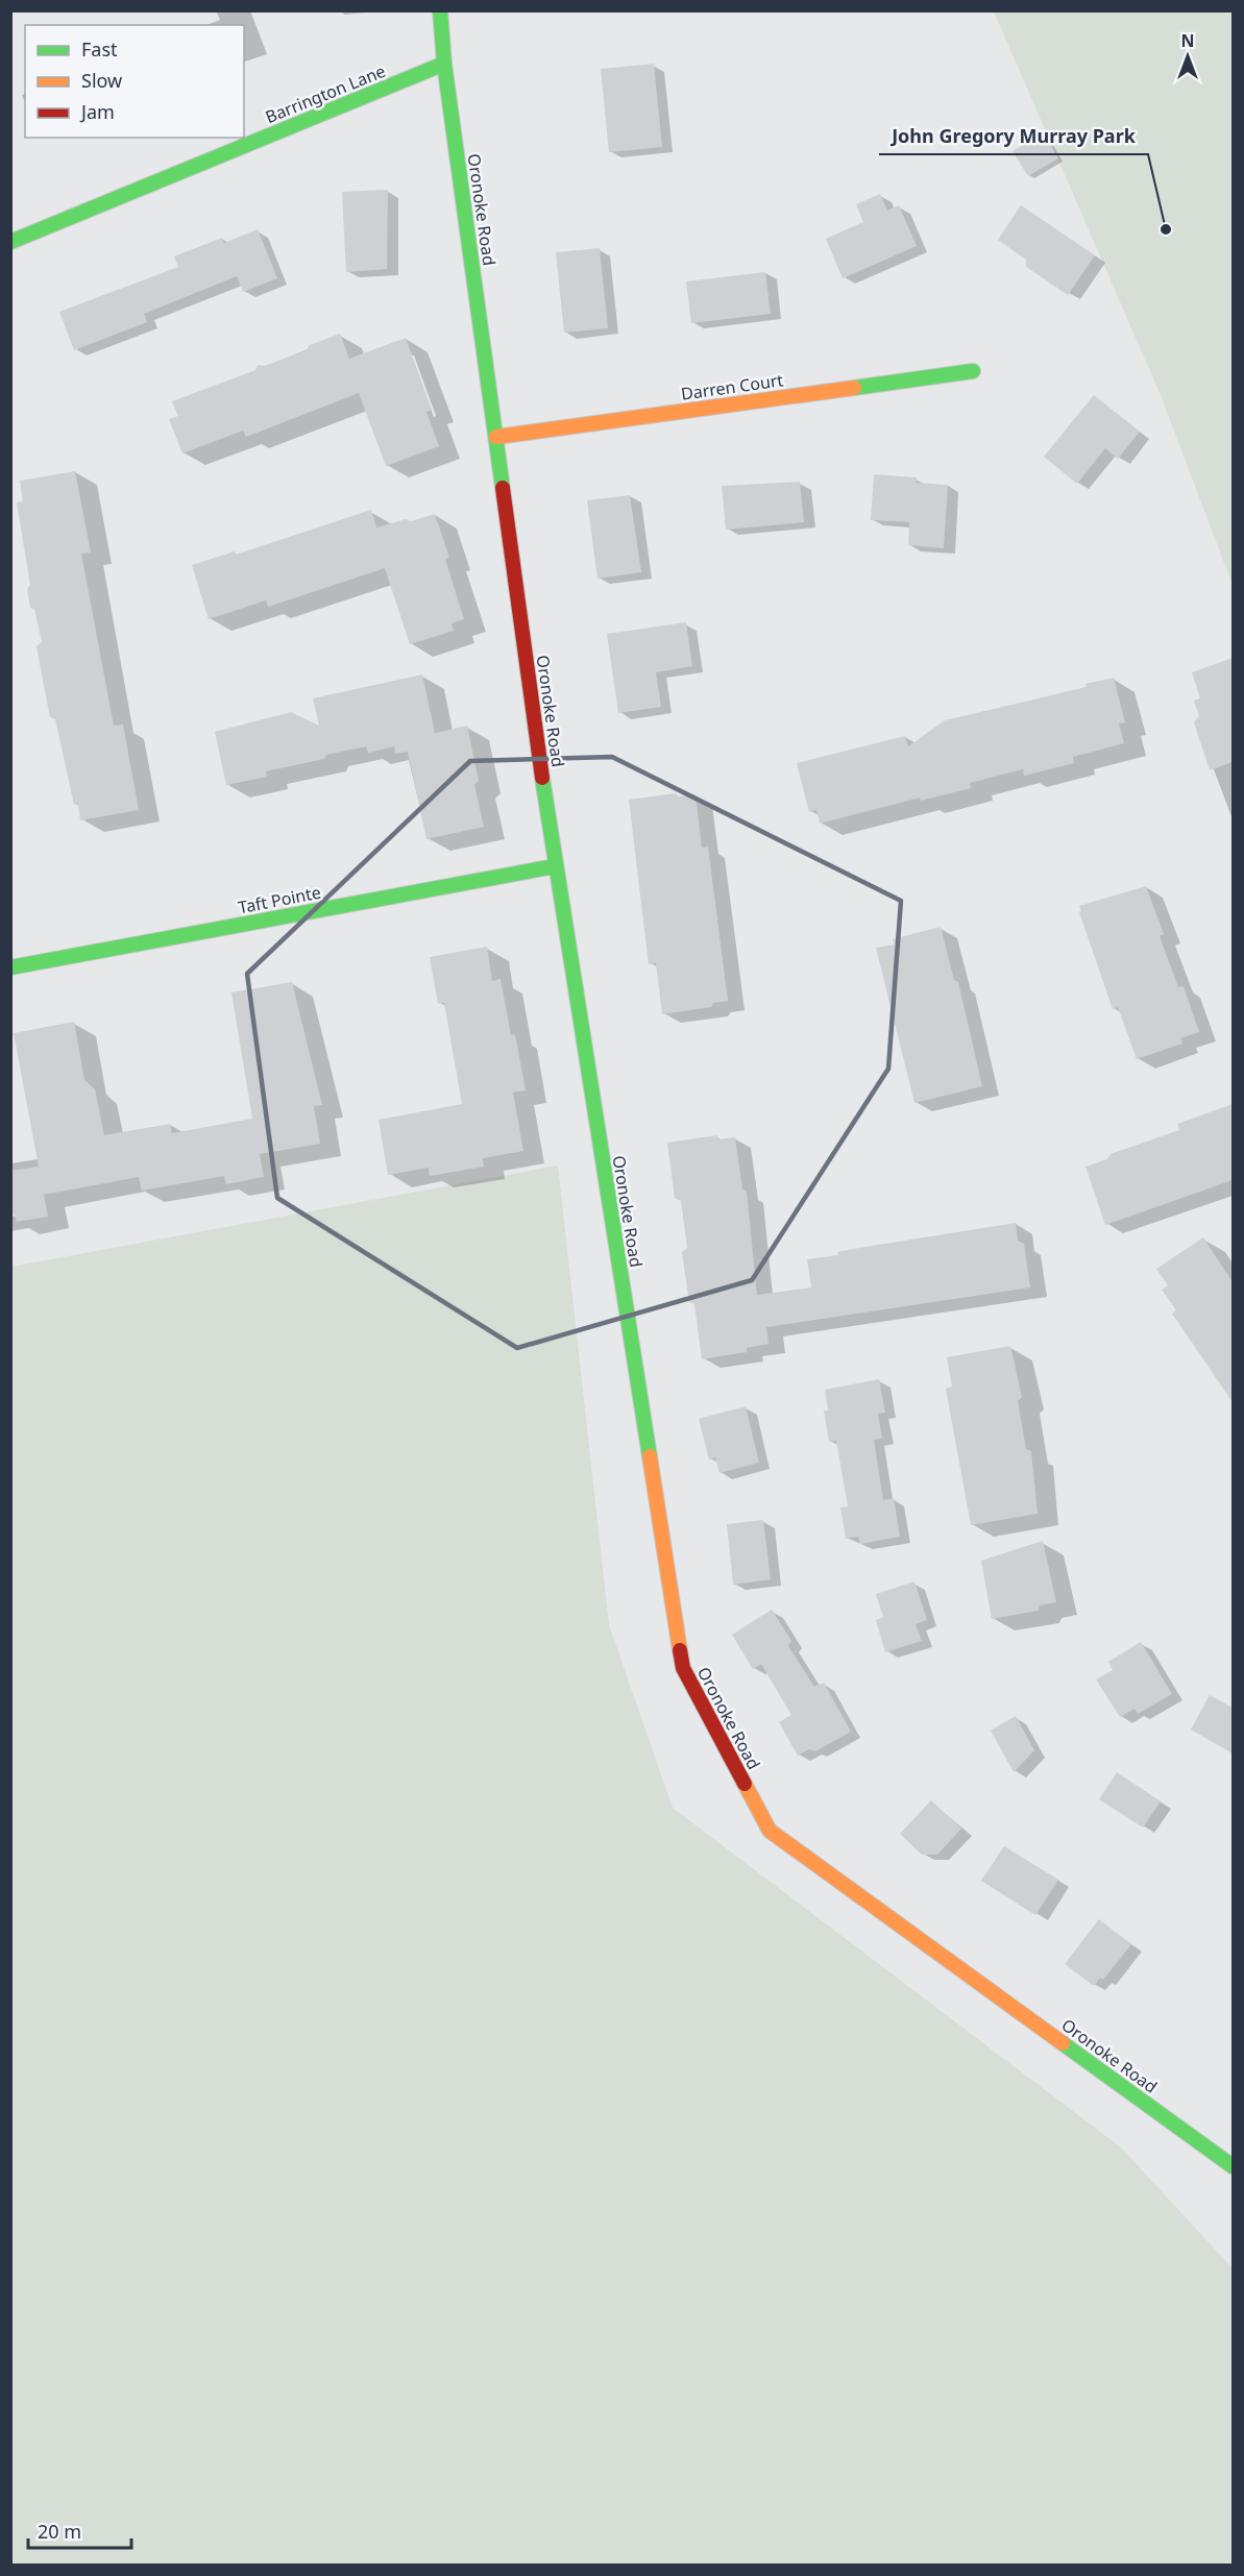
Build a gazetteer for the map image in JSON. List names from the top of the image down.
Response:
{
  "streets": {
    "street": [
      "Barrington Lane",
      "Oronoke Road",
      "Darren Court",
      "Taft Pointe"
    ]
  },
  "crossings": [
    ["Barrington Lane", "Oronoke Road"],
    ["Oronoke Road", "Darren Court"],
    ["Oronoke Road", "Taft Pointe"]
  ],
  "places": ["John Gregory Murray Park"],
  "legend": ["Fast", "Slow", "Jam"],
  "scale_bar": "20 m",
  "north": "top"
}
